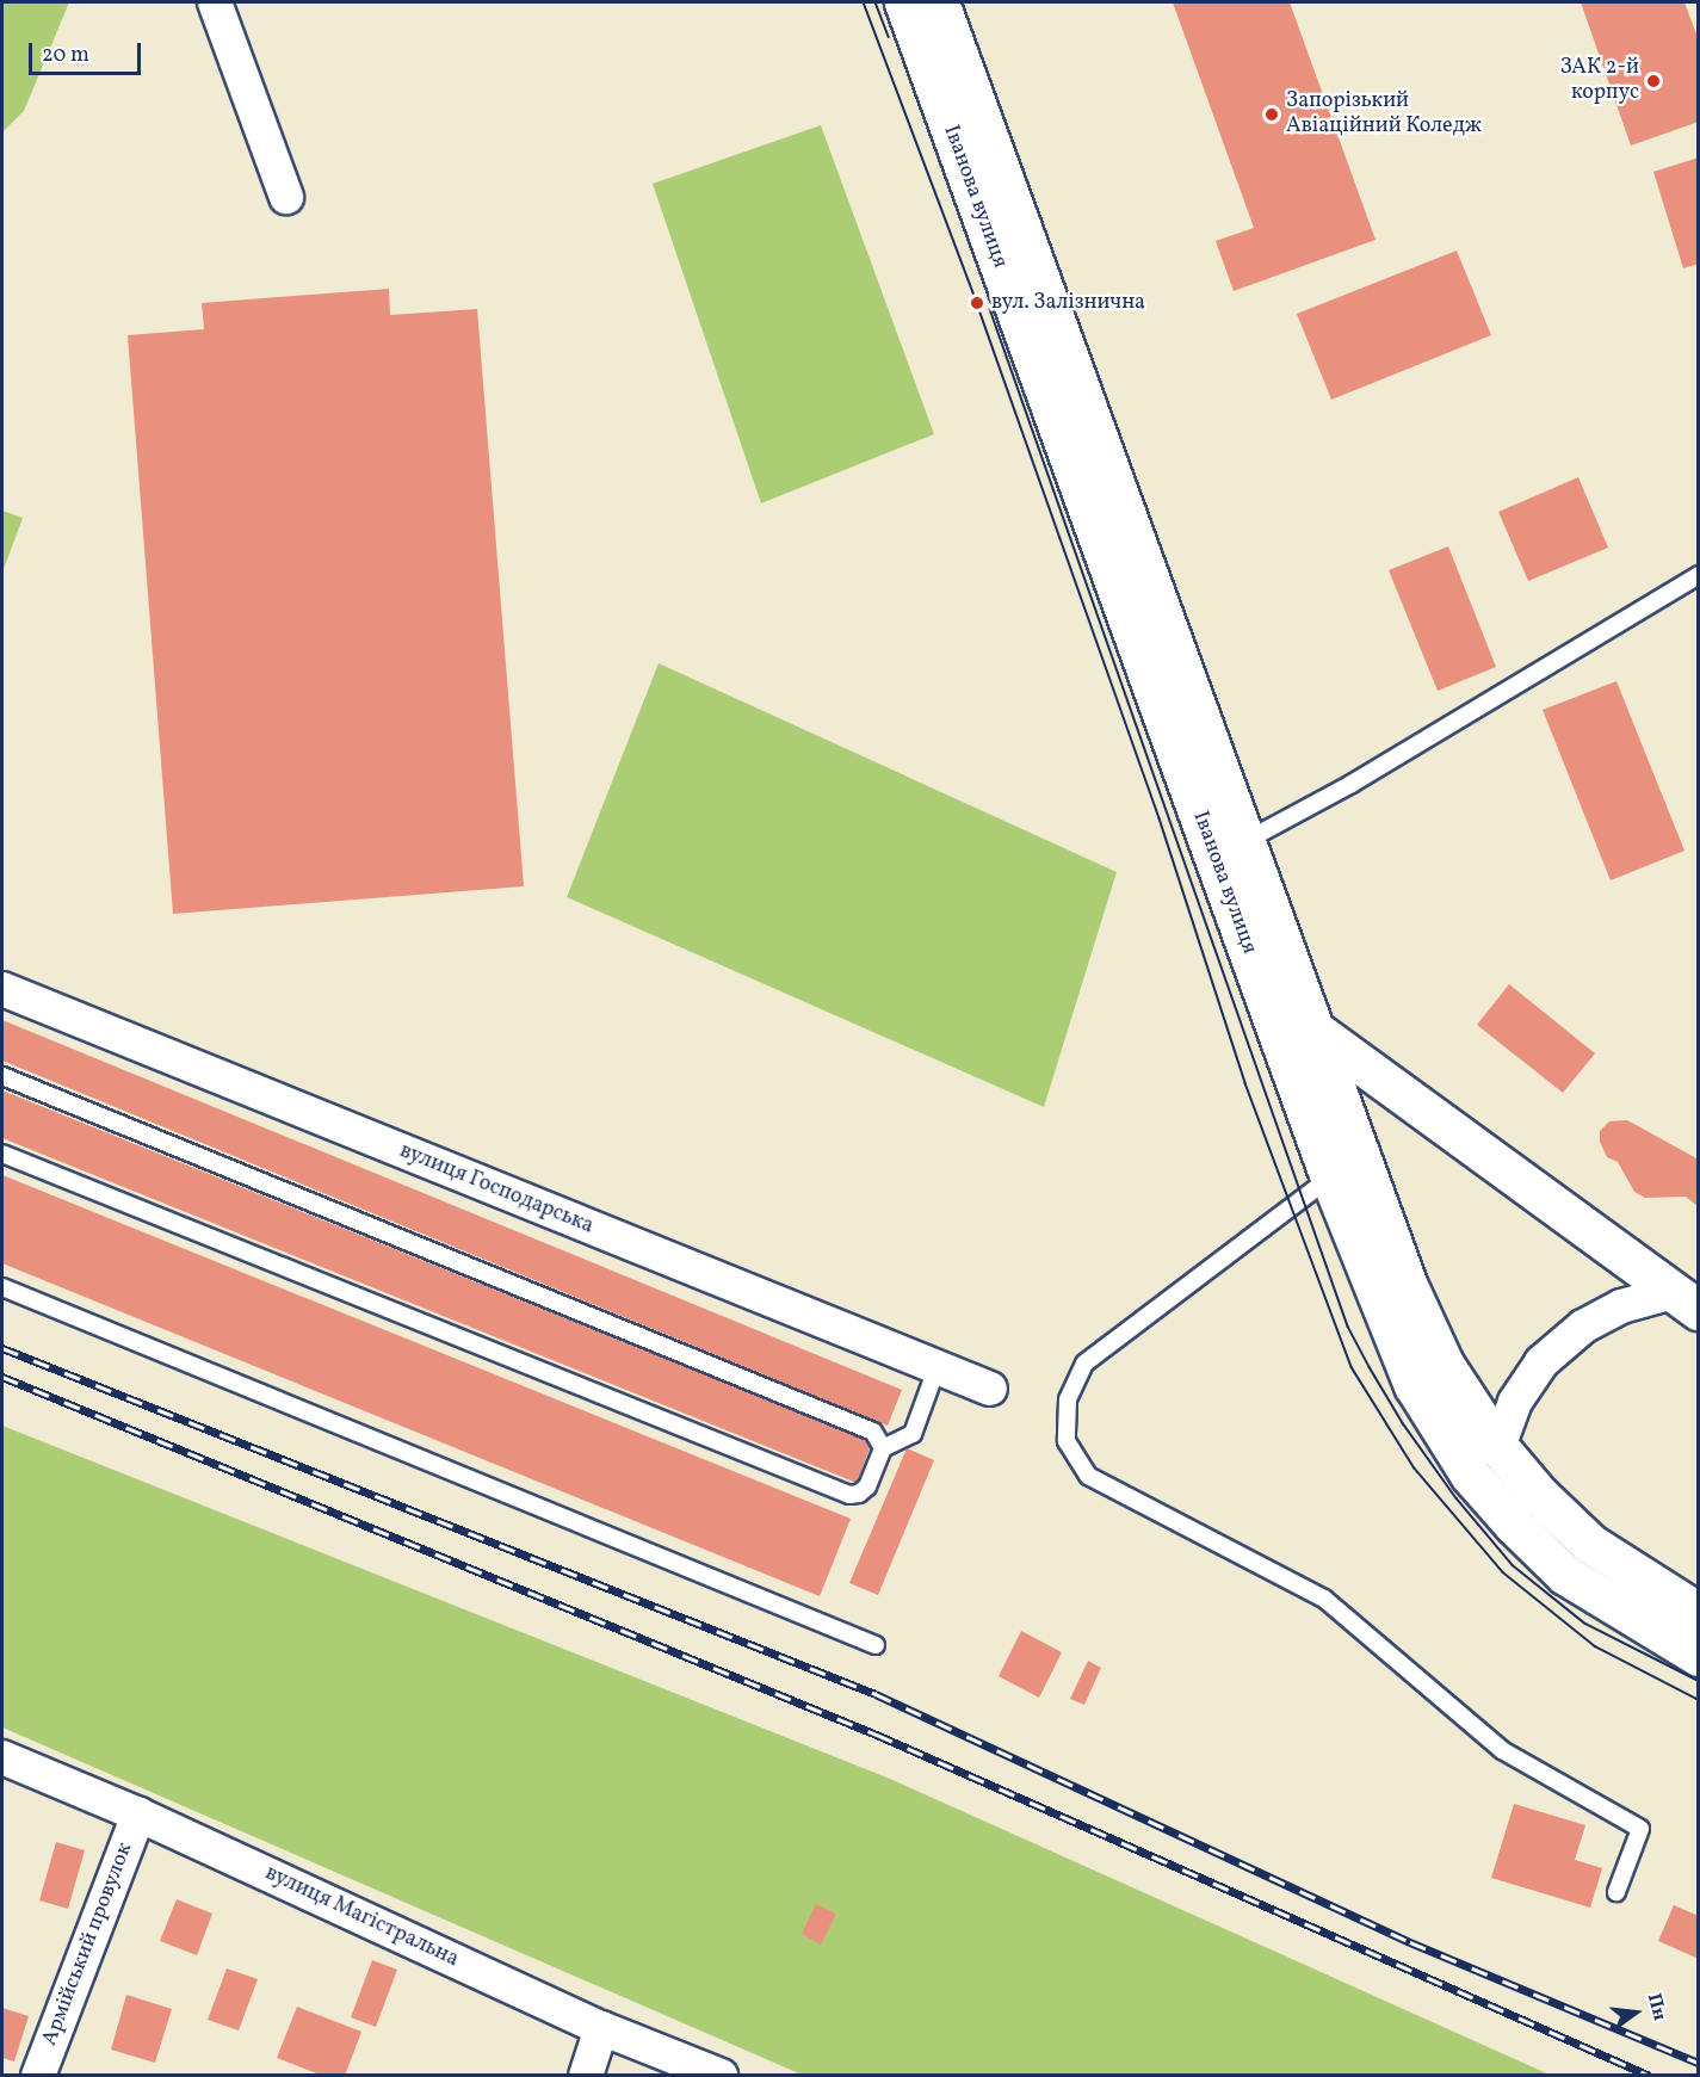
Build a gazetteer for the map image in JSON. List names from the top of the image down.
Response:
{
  "streets": {
    "main road": ["Іванова вулиця"],
    "street": ["вулиця Господарська", "вулиця Магістральна", "Армійський провулок"]
  },
  "crossings": [
    ["вулиця Магістральна", "Армійський провулок"]
  ],
  "places": ["ЗАК 2-й корпус", "Запорізький Авіаційний Коледж", "вул. Залізнична"],
  "scale_bar": "20 m",
  "north": "right"
}
